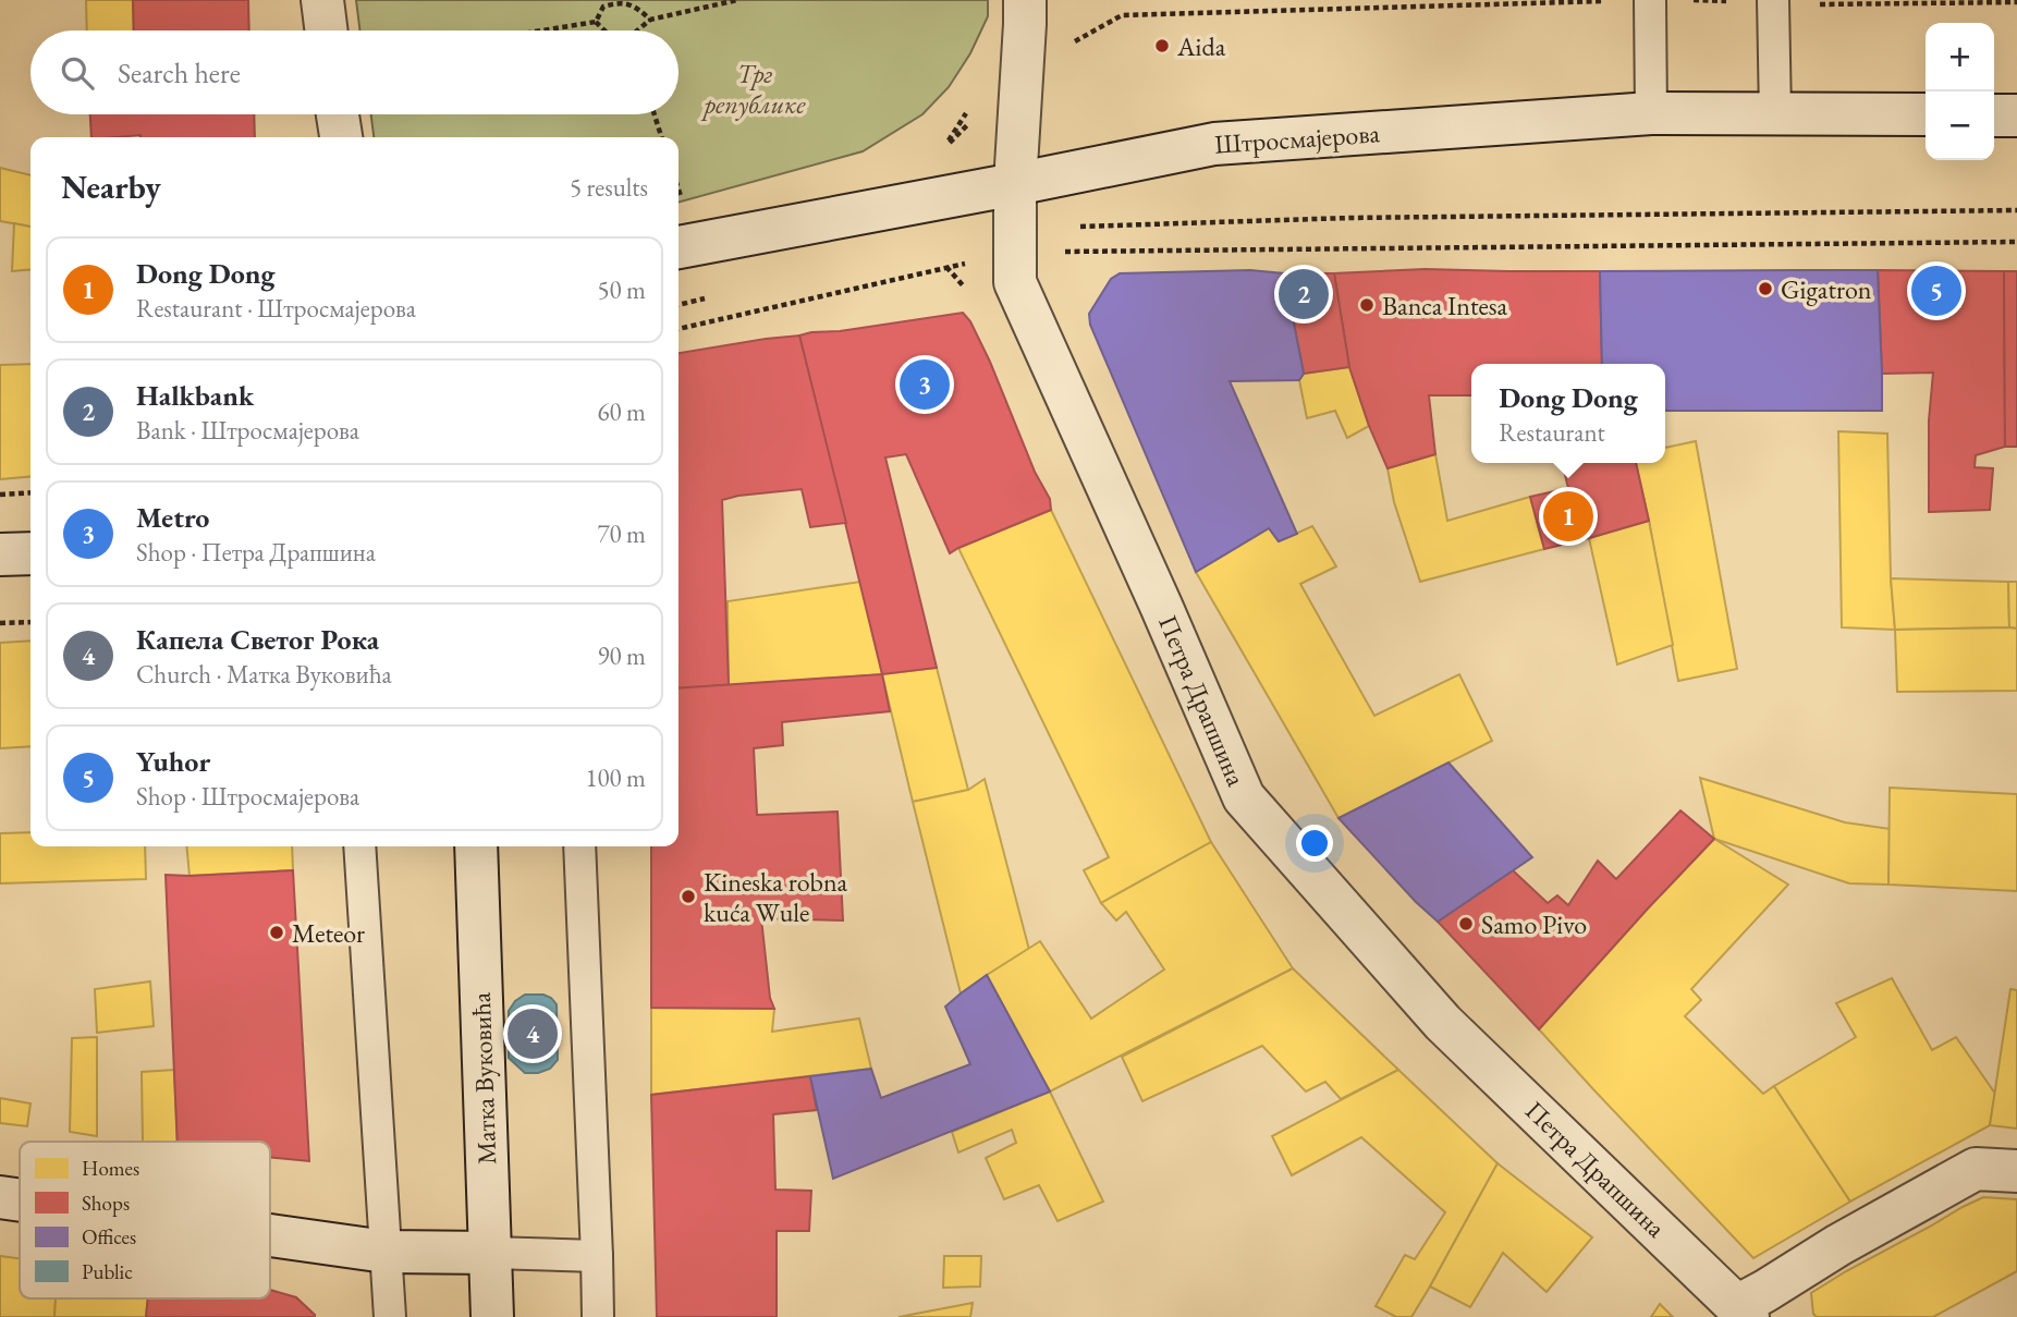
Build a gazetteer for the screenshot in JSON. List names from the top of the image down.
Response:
{
  "streets": {
    "street": ["Штросмајерова", "Петра Драпшина", "Матка Вуковића"]
  },
  "crossings": [
    ["Штросмајерова", "Петра Драпшина"]
  ],
  "parks": ["Трг републике"],
  "places": [
    "Aida",
    "Gigatron",
    "Banca Intesa",
    "Kineska robna kuća Wule",
    "Samo Pivo",
    "Meteor"
  ],
  "legend": [
    "Homes",
    "Shops",
    "Offices",
    "Public"
  ],
  "page": {
    "map_buttons": ["+", "−"],
    "search": "Search here",
    "heading": ["Nearby", "5 results"],
    "list": [
      {
        "mark": "1",
        "name": "Dong Dong",
        "note": "Restaurant · Штросмајерова",
        "value": "50 m"
      },
      {
        "mark": "2",
        "name": "Halkbank",
        "note": "Bank · Штросмајерова",
        "value": "60 m"
      },
      {
        "mark": "3",
        "name": "Metro",
        "note": "Shop · Петра Драпшина",
        "value": "70 m"
      },
      {
        "mark": "4",
        "name": "Капела Светог Рока",
        "note": "Church · Матка Вуковића",
        "value": "90 m"
      },
      {
        "mark": "5",
        "name": "Yuhor",
        "note": "Shop · Штросмајерова",
        "value": "100 m"
      }
    ],
    "pins": [
      "5",
      "2",
      "3",
      "1",
      "4"
    ],
    "popup": ["Dong Dong", "Restaurant"]
  }
}
